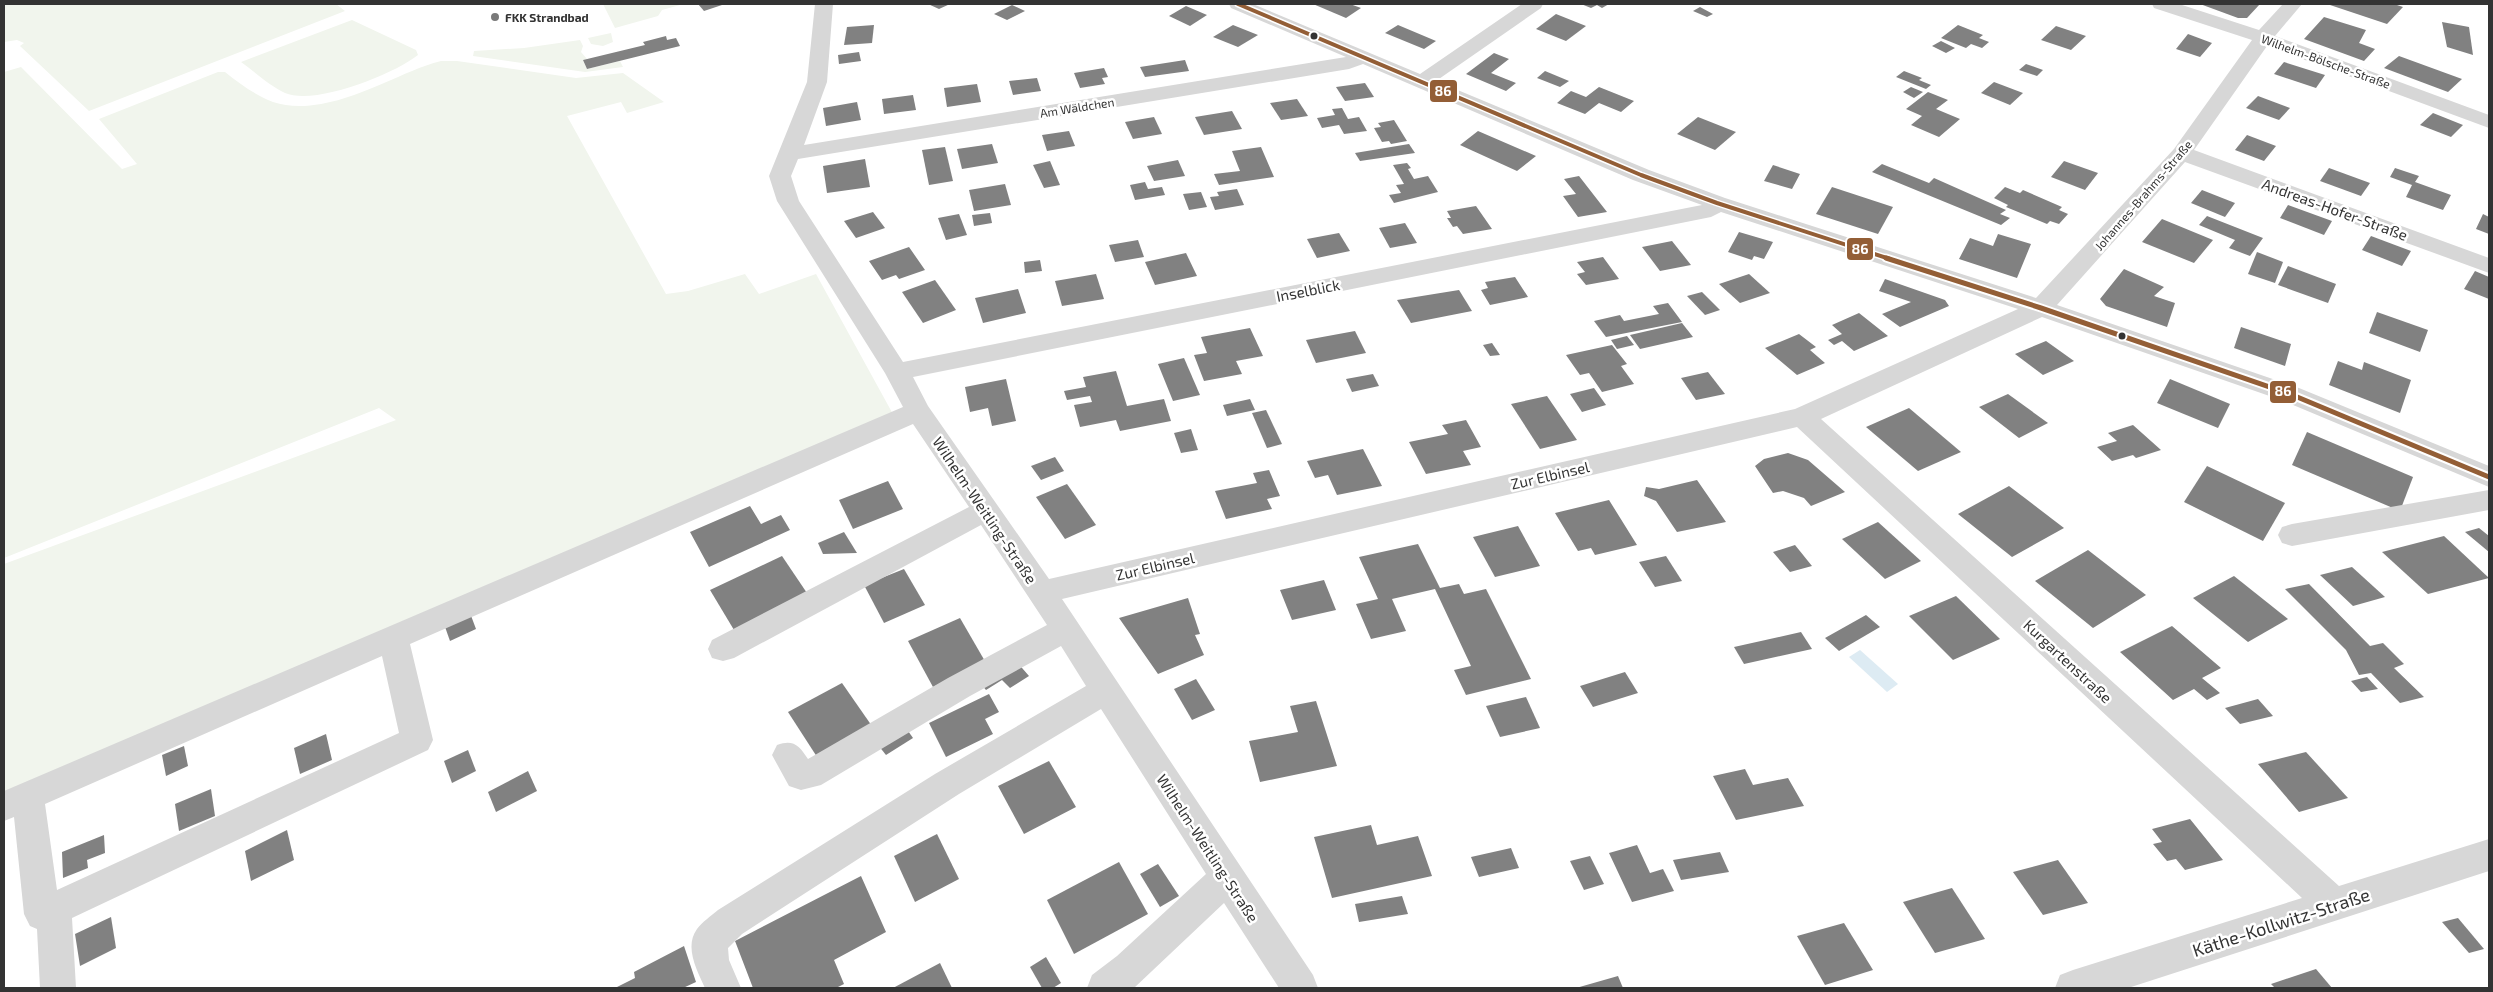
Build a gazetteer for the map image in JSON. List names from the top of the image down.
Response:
{
  "streets": {
    "street": [
      "Wilhelm-Bölsche-Straße",
      "Am Wäldchen",
      "Johannes-Brahms-Straße",
      "Andreas-Hofer-Straße",
      "Inselblick",
      "Zur Elbinsel",
      "Wilhelm-Weitling-Straße",
      "Kurgartenstraße",
      "Käthe-Kollwitz-Straße"
    ]
  },
  "crossings": [
    ["Wilhelm-Bölsche-Straße", "Johannes-Brahms-Straße"],
    ["Am Wäldchen", "Wilhelm-Weitling-Straße"],
    ["Johannes-Brahms-Straße", "Andreas-Hofer-Straße"],
    ["Johannes-Brahms-Straße", "Zur Elbinsel"],
    ["Inselblick", "Wilhelm-Weitling-Straße"],
    ["Zur Elbinsel", "Wilhelm-Weitling-Straße"],
    ["Zur Elbinsel", "Kurgartenstraße"],
    ["Kurgartenstraße", "Käthe-Kollwitz-Straße"]
  ],
  "places": ["FKK Strandbad"],
  "lines": ["transit line 86"]
}
